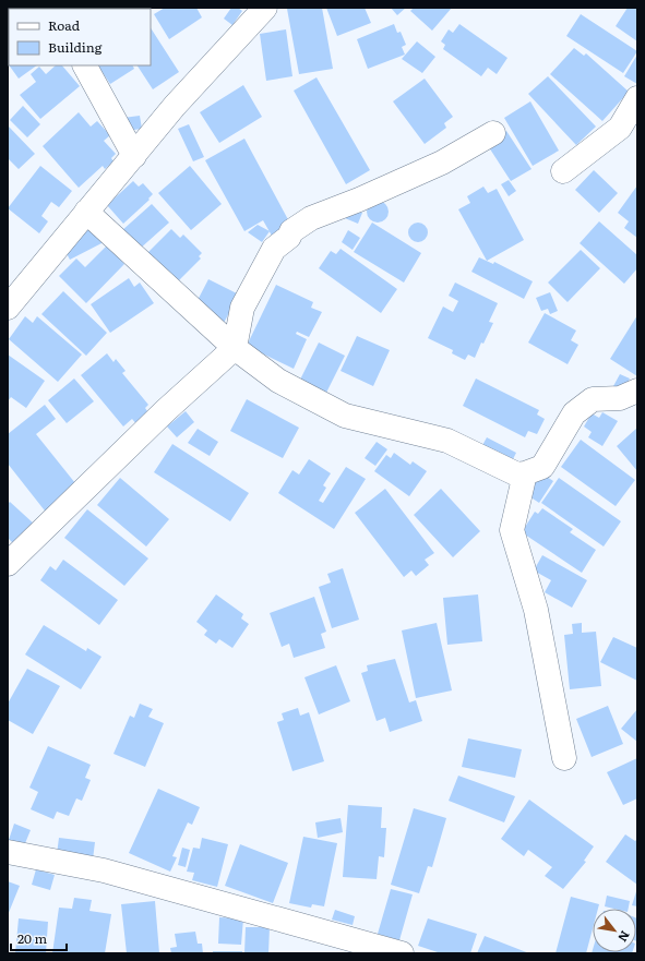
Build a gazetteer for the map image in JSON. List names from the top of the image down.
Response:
{
  "legend": ["Road", "Building"],
  "scale_bar": "20 m",
  "north": "bottom right"
}
